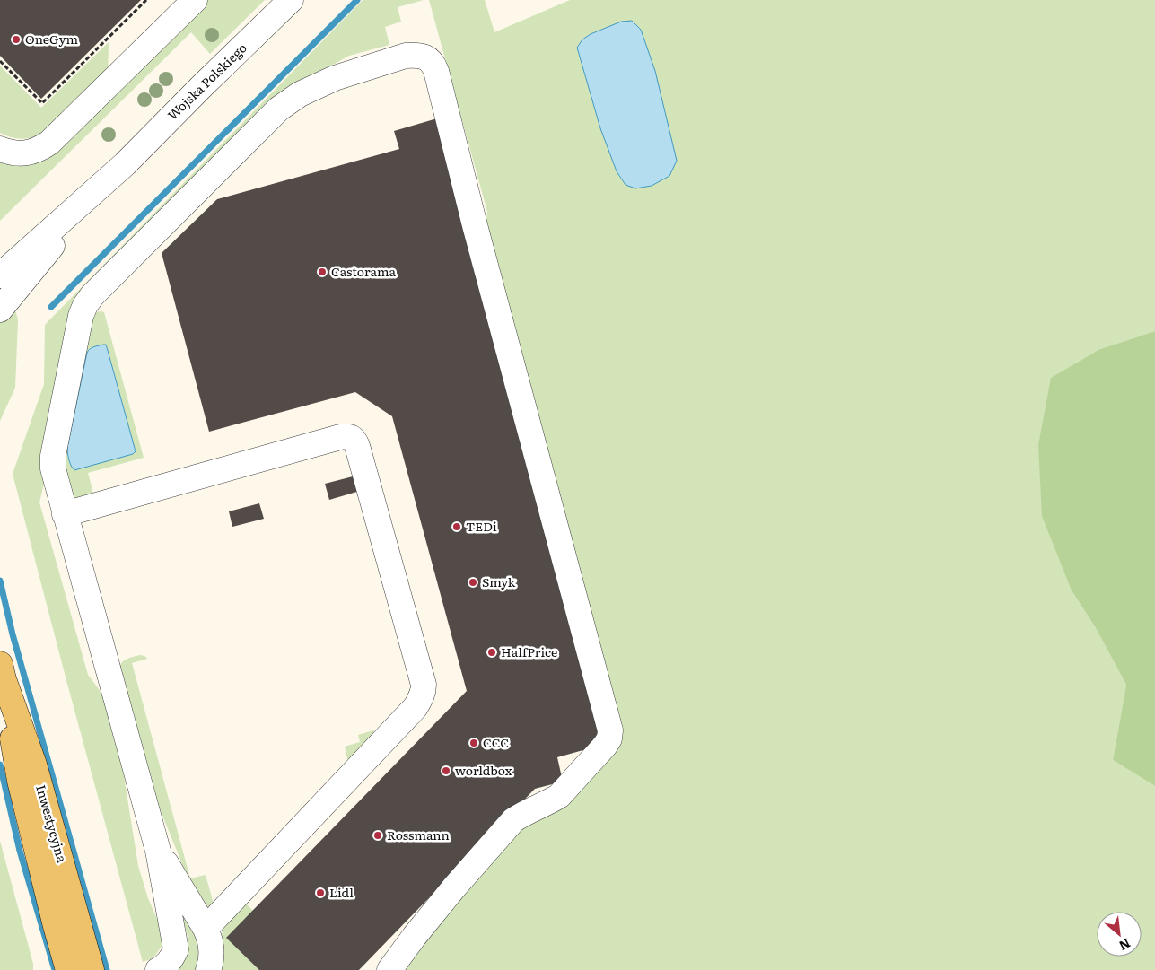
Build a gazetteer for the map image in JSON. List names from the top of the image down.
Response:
{
  "streets": {
    "main road": ["Inwestycyjna"],
    "street": ["Wojska Polskiego"]
  },
  "places": [
    "OneGym",
    "Castorama",
    "TEDi",
    "Smyk",
    "HalfPrice",
    "CCC",
    "worldbox",
    "Rossmann",
    "Lidl"
  ],
  "north": "bottom right"
}
